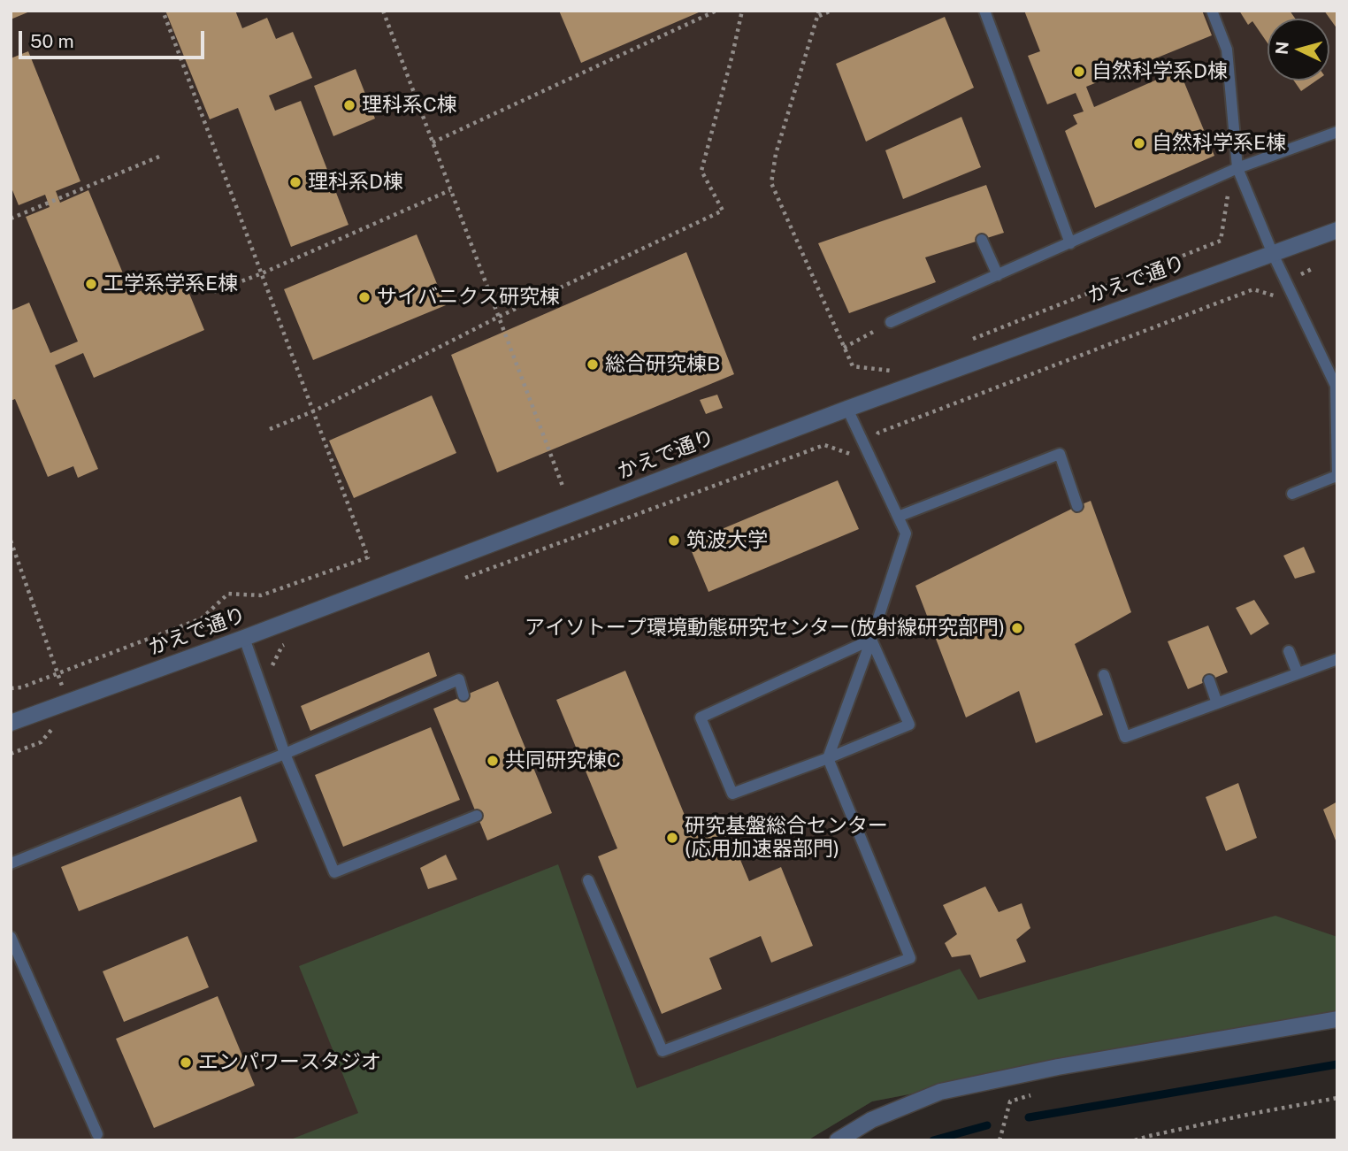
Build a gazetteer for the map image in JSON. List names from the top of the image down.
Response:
{
  "streets": {
    "street": ["かえで通り"]
  },
  "places": [
    "自然科学系D棟",
    "理科系C棟",
    "自然科学系E棟",
    "理科系D棟",
    "工学系学系E棟",
    "サイバニクス研究棟",
    "総合研究棟B",
    "筑波大学",
    "アイソトープ環境動態研究センター(放射線研究部門)",
    "共同研究棟C",
    "研究基盤総合センター (応用加速器部門)",
    "エンパワースタジオ"
  ],
  "scale_bar": "50 m",
  "north": "left"
}
